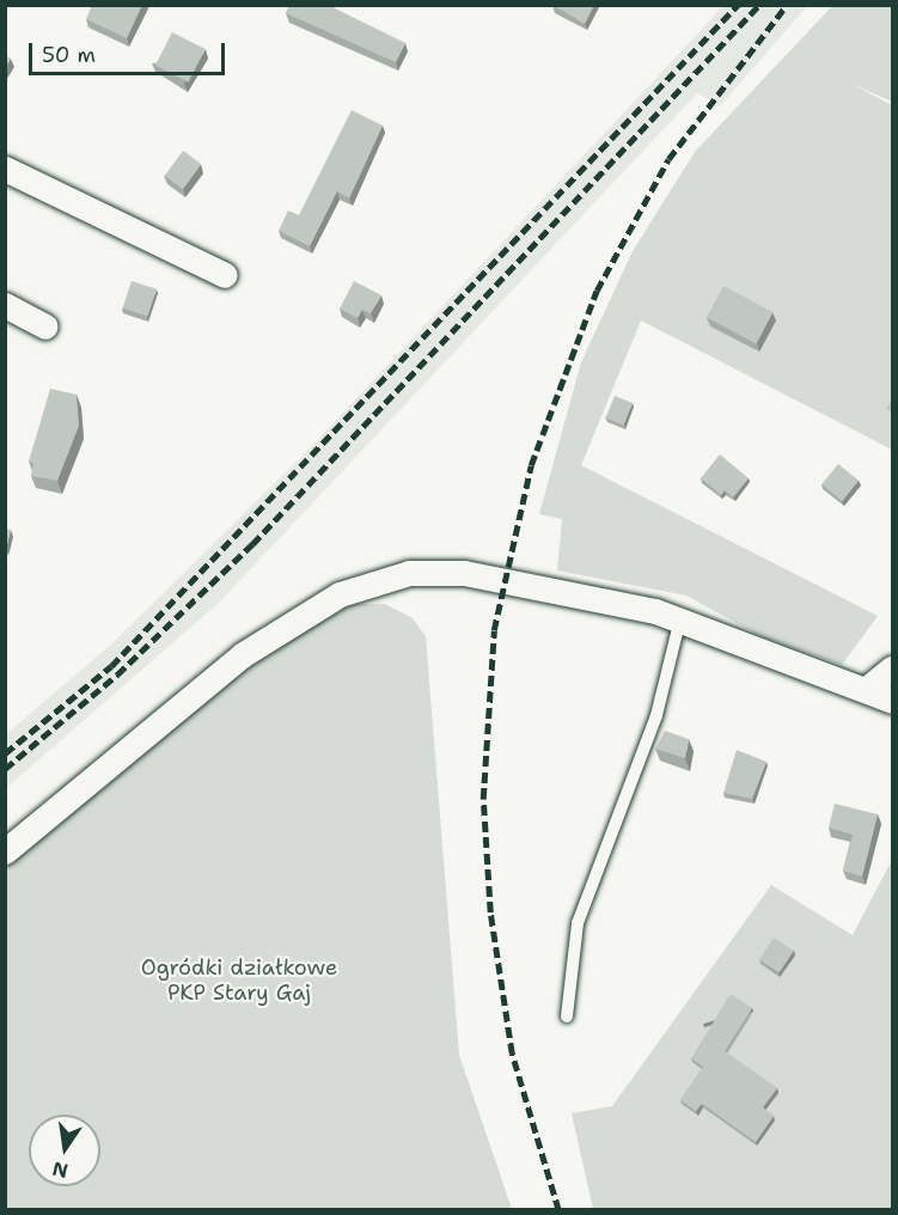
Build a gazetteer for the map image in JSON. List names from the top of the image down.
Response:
{
  "parks": ["Ogródki działkowe PKP Stary Gaj"],
  "scale_bar": "50 m",
  "north": "bottom"
}
